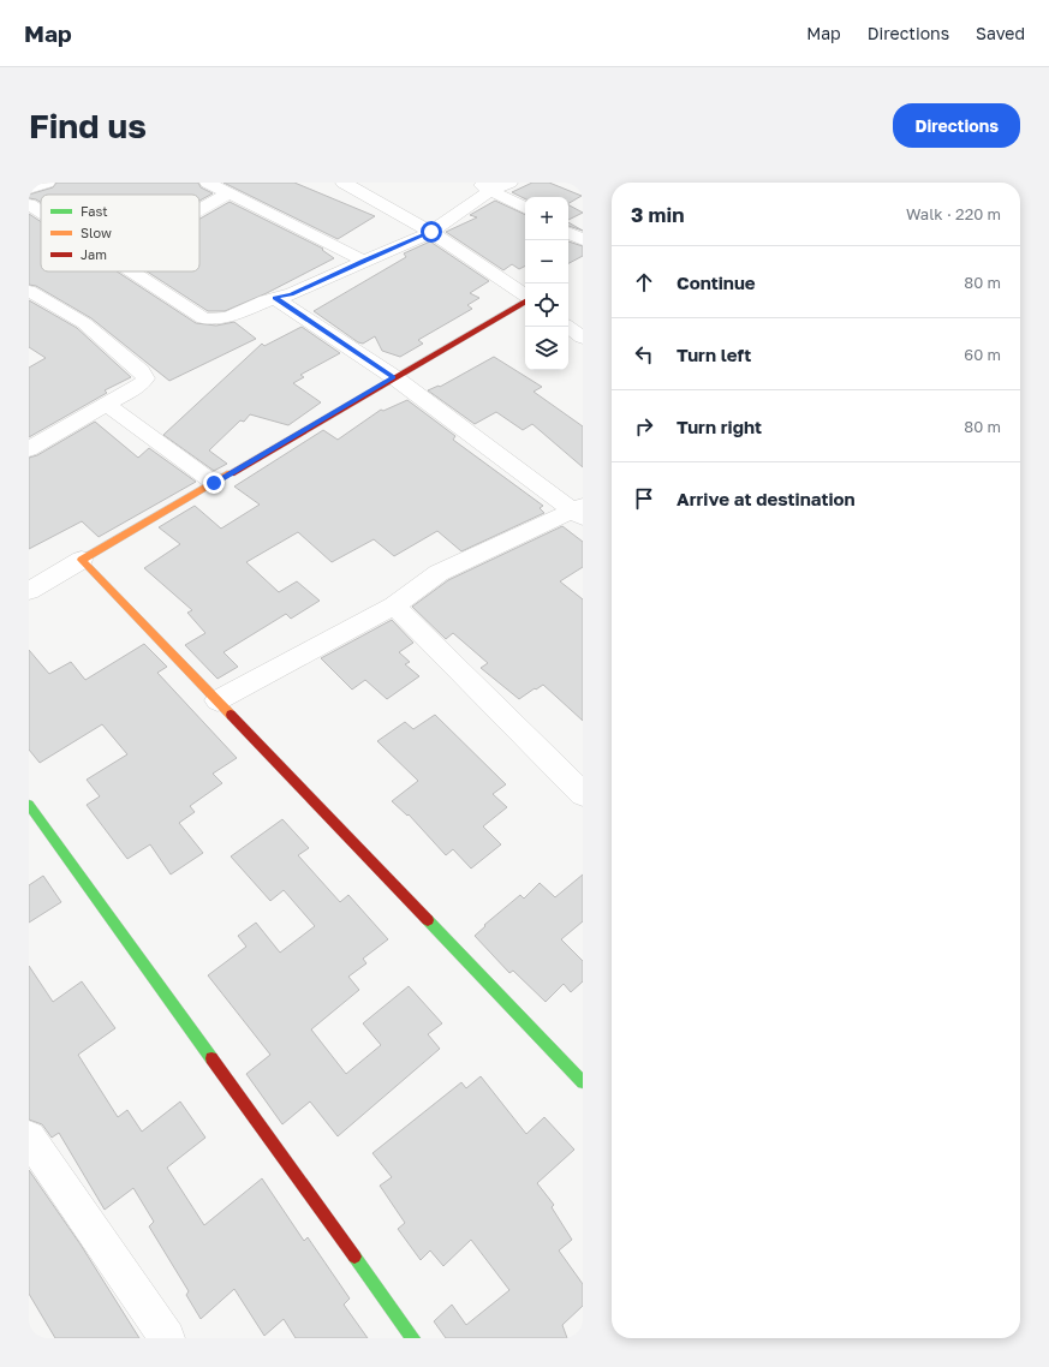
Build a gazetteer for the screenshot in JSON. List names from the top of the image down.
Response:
{
  "legend": ["Fast", "Slow", "Jam"],
  "page": {
    "header": "Map",
    "nav": ["Map", "Directions", "Saved"],
    "buttons": "Directions",
    "title": "Find us",
    "heading": ["3 min", "Walk · 220 m"],
    "map_buttons": ["+", "−"],
    "list": [
      ["Continue", "80 m"],
      ["Turn left", "60 m"],
      ["Turn right", "80 m"],
      "Arrive at destination"
    ]
  }
}
